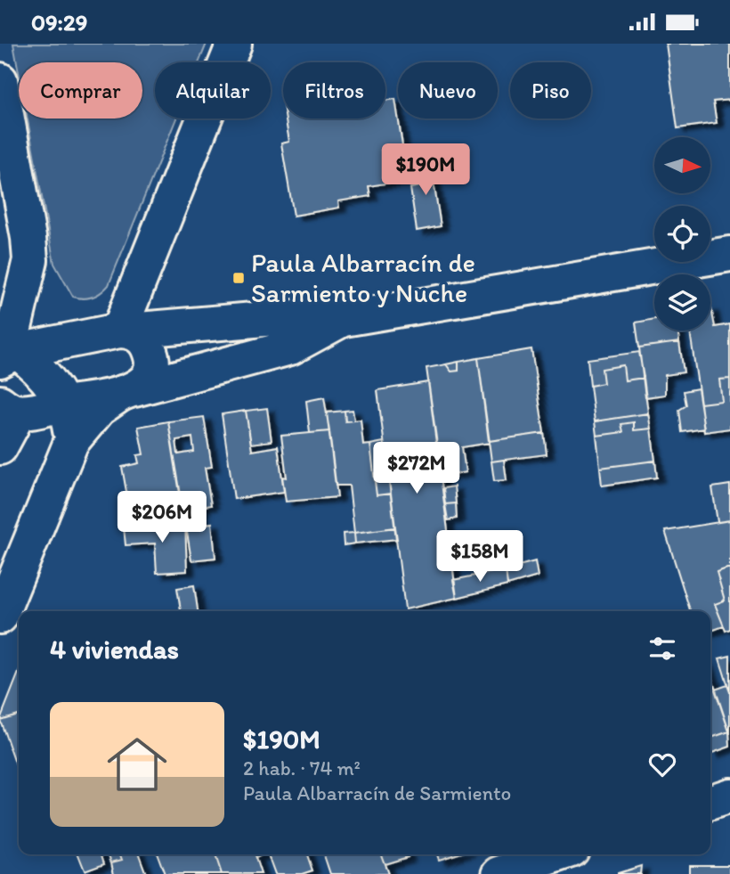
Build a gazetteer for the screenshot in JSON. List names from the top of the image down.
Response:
{
  "places": {
    "transit": ["Paula Albarracín de Sarmiento y Nuche"]
  },
  "north": "right",
  "page": {
    "status": "09:29",
    "chip": [
      "Comprar",
      "Alquilar",
      "Filtros",
      "Nuevo",
      "Piso"
    ],
    "price": [
      "$190M",
      "$272M",
      "$206M",
      "$158M"
    ],
    "heading": "4 viviendas",
    "list": [
      {
        "name": "$190M",
        "note": "2 hab. · 74 m² · Paula Albarracín de Sarmiento"
      }
    ]
  }
}
